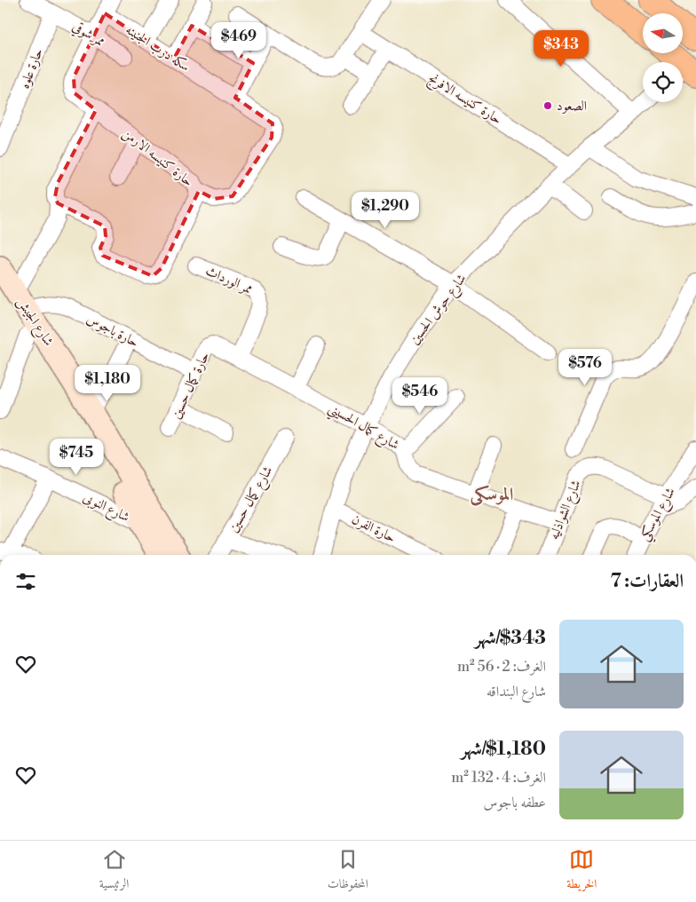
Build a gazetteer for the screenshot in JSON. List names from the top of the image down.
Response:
{
  "streets": {
    "main road": ["شارع الجيش"],
    "street": [
      "ممر شوقي",
      "سكه درب الجنينه",
      "حارة علوه",
      "حارة كنيسه الافرنج",
      "حارة كنيسه الارمن",
      "ممر الورداث",
      "شارع حوش الحسين",
      "حارة باجوس",
      "حارة كمال حسين",
      "شارع كمال الحسيني",
      "شارع كمال حسين",
      "شارع النوبى",
      "شارع الشواذليه",
      "شارع الموسكي",
      "حارة الفرن"
    ]
  },
  "crossings": [
    ["ممر شوقي", "حارة علوه"],
    ["ممر شوقي", "حارة كنيسه الارمن"],
    ["سكه درب الجنينه", "حارة كنيسه الارمن"],
    ["حارة كنيسه الافرنج", "شارع حوش الحسين"],
    ["ممر الورداث", "شارع كمال الحسيني"],
    ["شارع حوش الحسين", "شارع كمال الحسيني"],
    ["شارع حوش الحسين", "حارة الفرن"],
    ["شارع الجيش", "حارة باجوس"],
    ["شارع الجيش", "شارع النوبى"],
    ["حارة باجوس", "حارة كمال حسين"],
    ["حارة كمال حسين", "شارع كمال الحسيني"],
    ["شارع كمال الحسيني", "شارع الشواذليه"],
    ["شارع الشواذليه", "شارع الموسكي"]
  ],
  "districts": ["الموسكى"],
  "places": ["الصعود"],
  "north": "left",
  "page": {
    "price": [
      "$469",
      "$343",
      "$1,290",
      "$576",
      "$1,180",
      "$546",
      "$745"
    ],
    "heading": "العقارات: 7",
    "list": [
      {
        "name": "$343/شهر",
        "note": "الغرف: 2 · 56 m² · شارع البنداقه"
      },
      {
        "name": "$1,180/شهر",
        "note": "الغرف: 4 · 132 m² · عطفه باجوس"
      }
    ],
    "tabs": ["الخريطة", "المحفوظات", "الرئيسية"]
  }
}
